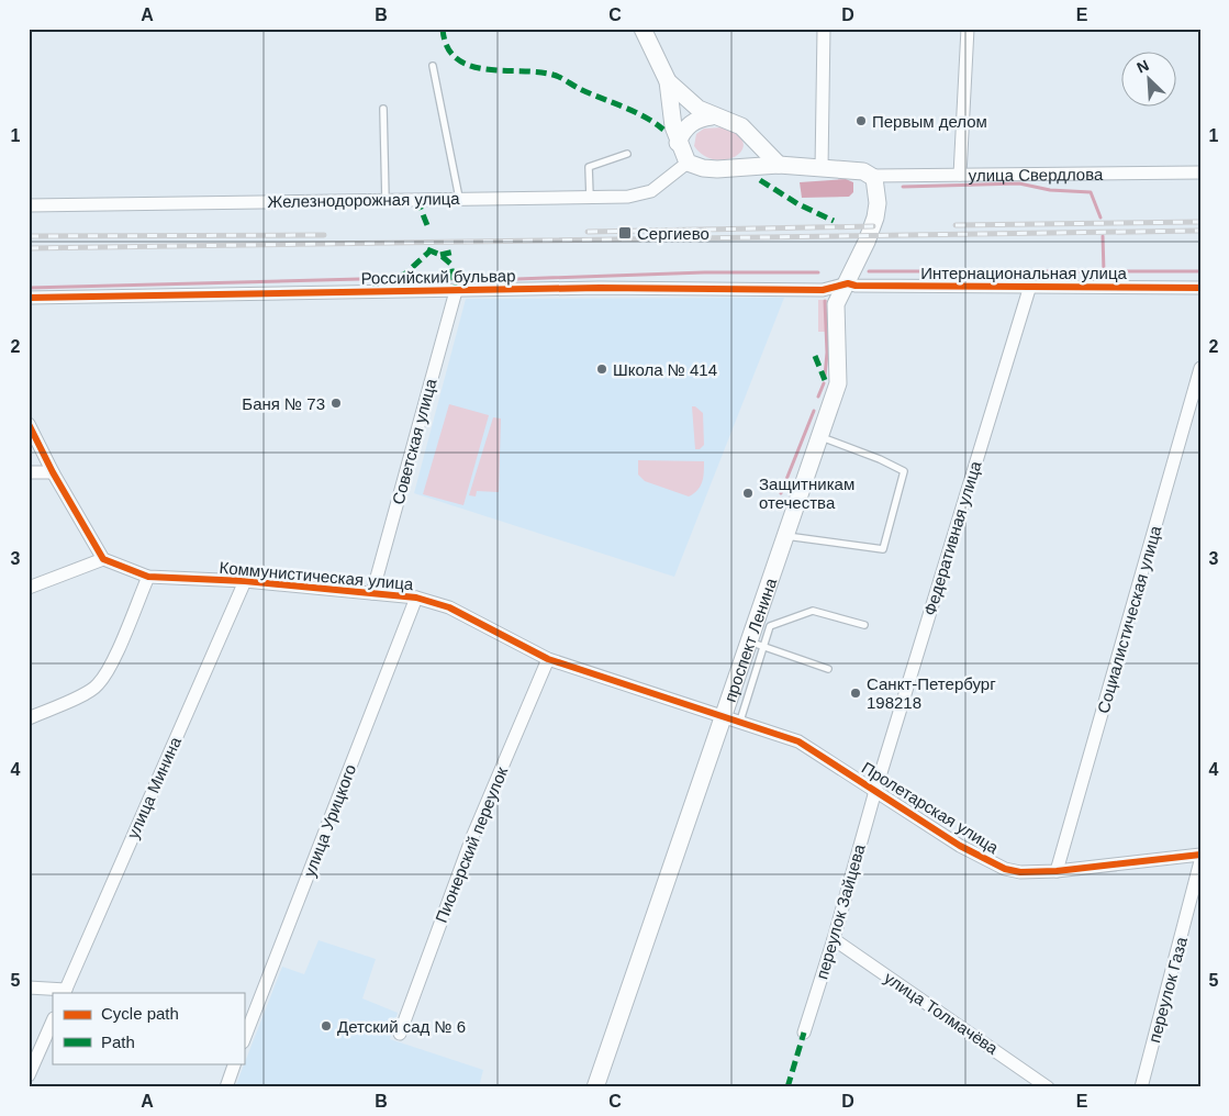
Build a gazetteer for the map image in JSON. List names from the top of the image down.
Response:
{
  "streets": {
    "street": [
      "улица Свердлова",
      "Железнодорожная улица",
      "Интернациональная улица",
      "Российский бульвар",
      "Советская улица",
      "Федеративная улица",
      "Коммунистическая улица",
      "Социалистическая улица",
      "проспект Ленина",
      "улица Минина",
      "Пролетарская улица",
      "улица Урицкого",
      "Пионерский переулок",
      "переулок Зайцева",
      "переулок Газа",
      "улица Толмачёва"
    ]
  },
  "crossings": [
    ["улица Свердлова", "Железнодорожная улица"],
    ["улица Свердлова", "проспект Ленина"],
    ["Интернациональная улица", "Российский бульвар"],
    ["Интернациональная улица", "Федеративная улица"],
    ["Интернациональная улица", "проспект Ленина"],
    ["Российский бульвар", "Советская улица"],
    ["Российский бульвар", "проспект Ленина"],
    ["Советская улица", "Коммунистическая улица"],
    ["Федеративная улица", "Пролетарская улица"],
    ["Федеративная улица", "переулок Зайцева"],
    ["Коммунистическая улица", "проспект Ленина"],
    ["Коммунистическая улица", "улица Минина"],
    ["Коммунистическая улица", "Пролетарская улица"],
    ["Коммунистическая улица", "улица Урицкого"],
    ["Коммунистическая улица", "Пионерский переулок"],
    ["Социалистическая улица", "Пролетарская улица"],
    ["проспект Ленина", "Пролетарская улица"],
    ["Пролетарская улица", "переулок Зайцева"],
    ["переулок Зайцева", "улица Толмачёва"]
  ],
  "places": {
    "other": [
      "Первым делом",
      "Школа № 414",
      "Баня № 73",
      "Защитникам отечества",
      "Санкт-Петербург 198218",
      "Детский сад № 6"
    ],
    "transit": ["Сергиево"]
  },
  "legend": ["Cycle path", "Path"],
  "north": "top left",
  "grid": {
    "columns": [
      "A",
      "B",
      "C",
      "D",
      "E"
    ],
    "rows": [
      "1",
      "2",
      "3",
      "4",
      "5"
    ]
  }
}
